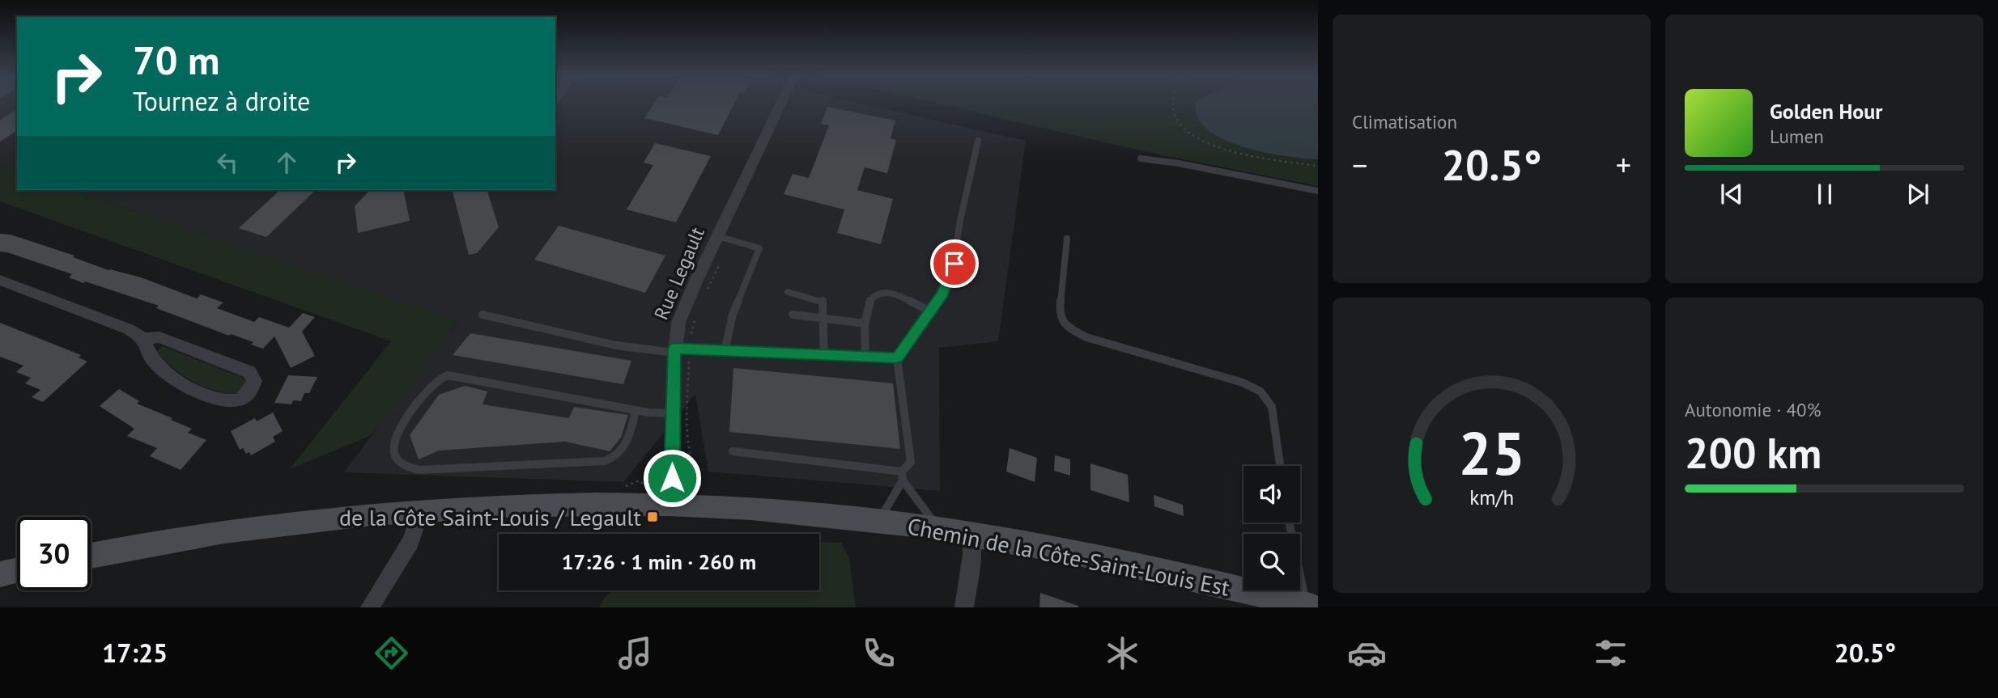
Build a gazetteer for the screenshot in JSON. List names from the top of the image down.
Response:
{
  "streets": {
    "street": ["Rue Legault", "Chemin de la Côte-Saint-Louis Est"]
  },
  "crossings": [
    ["Rue Legault", "Chemin de la Côte-Saint-Louis Est"]
  ],
  "places": {
    "transit": ["de la Côte Saint-Louis / Legault"]
  },
  "page": {
    "tile": [
      "Climatisation",
      ["Autonomie · 40%", "200 km"]
    ],
    "turn": ["70 m", "Tournez à droite"],
    "song": ["Golden Hour", "Lumen"],
    "heat": ["−", "20.5°", "+"],
    "limit": "30",
    "trip": "17:26 · 1 min · 260 m",
    "tabs": ["17:25", "20.5°"],
    "gauge": ["25", "km/h"]
  }
}
